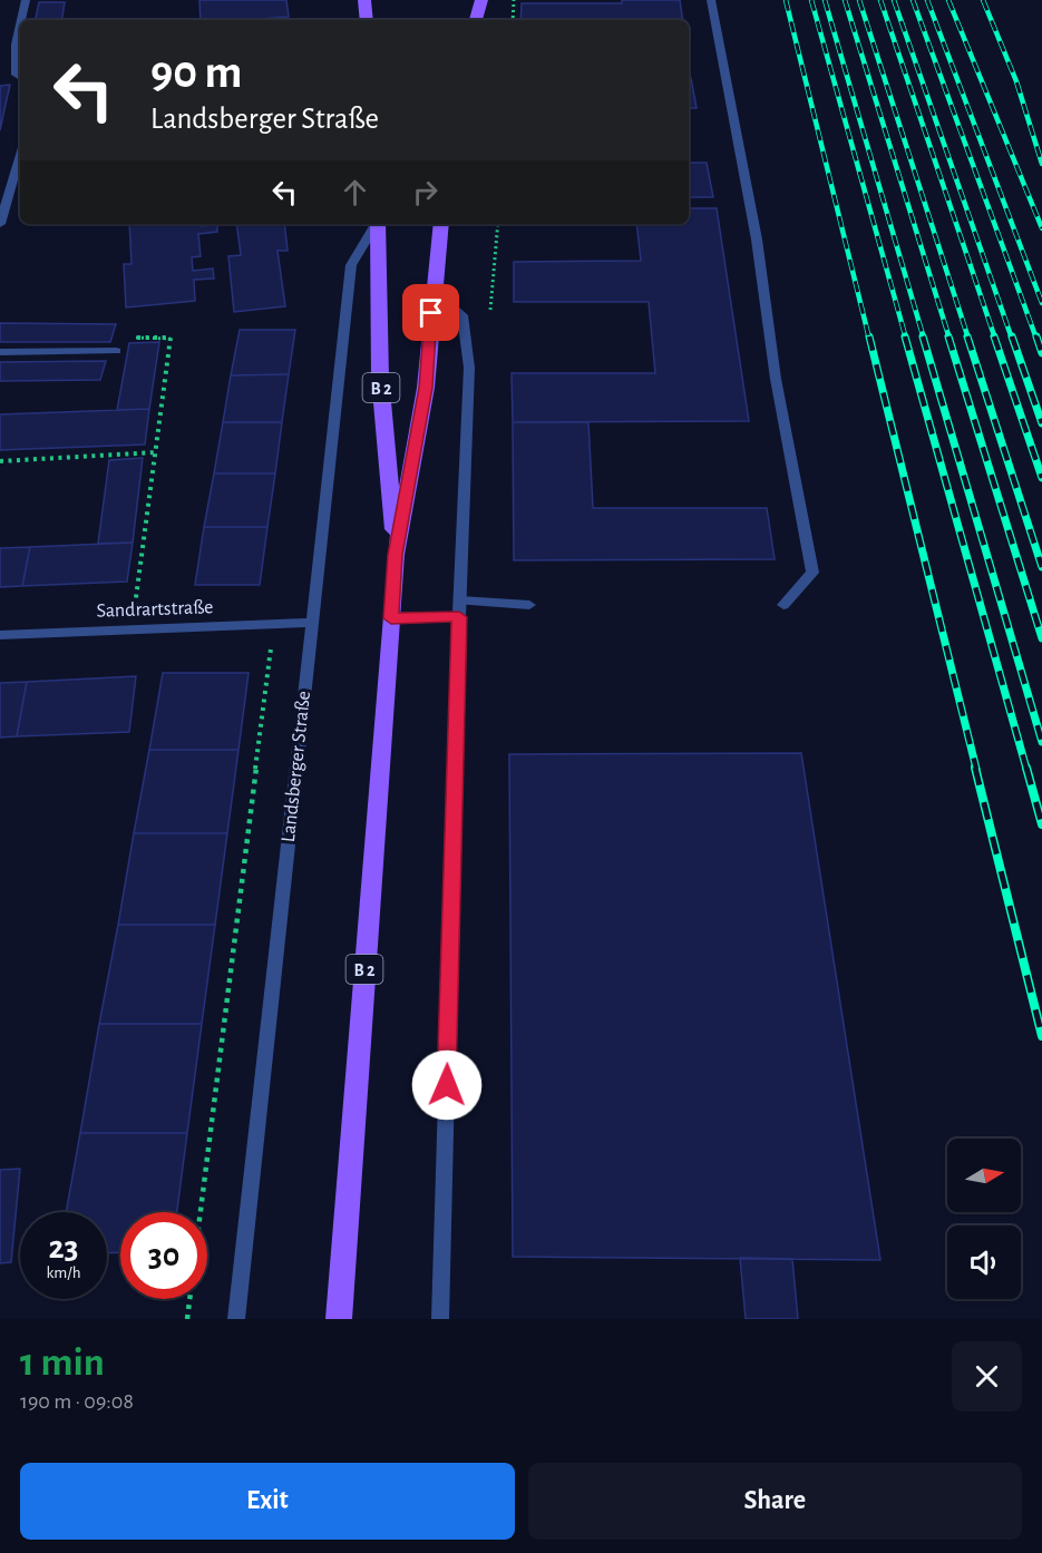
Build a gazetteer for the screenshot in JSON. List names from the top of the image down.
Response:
{
  "streets": {
    "main road": ["B 2", "Landsberger Straße"],
    "street": ["Sandrartstraße"]
  },
  "crossings": [
    ["Sandrartstraße", "Landsberger Straße"]
  ],
  "north": "right",
  "page": {
    "turn": ["90 m", "Landsberger Straße"],
    "speed": "23 km/h",
    "limit": "30",
    "heading": ["1 min", "190 m · 09:08"],
    "buttons": ["Exit", "Share"]
  }
}
